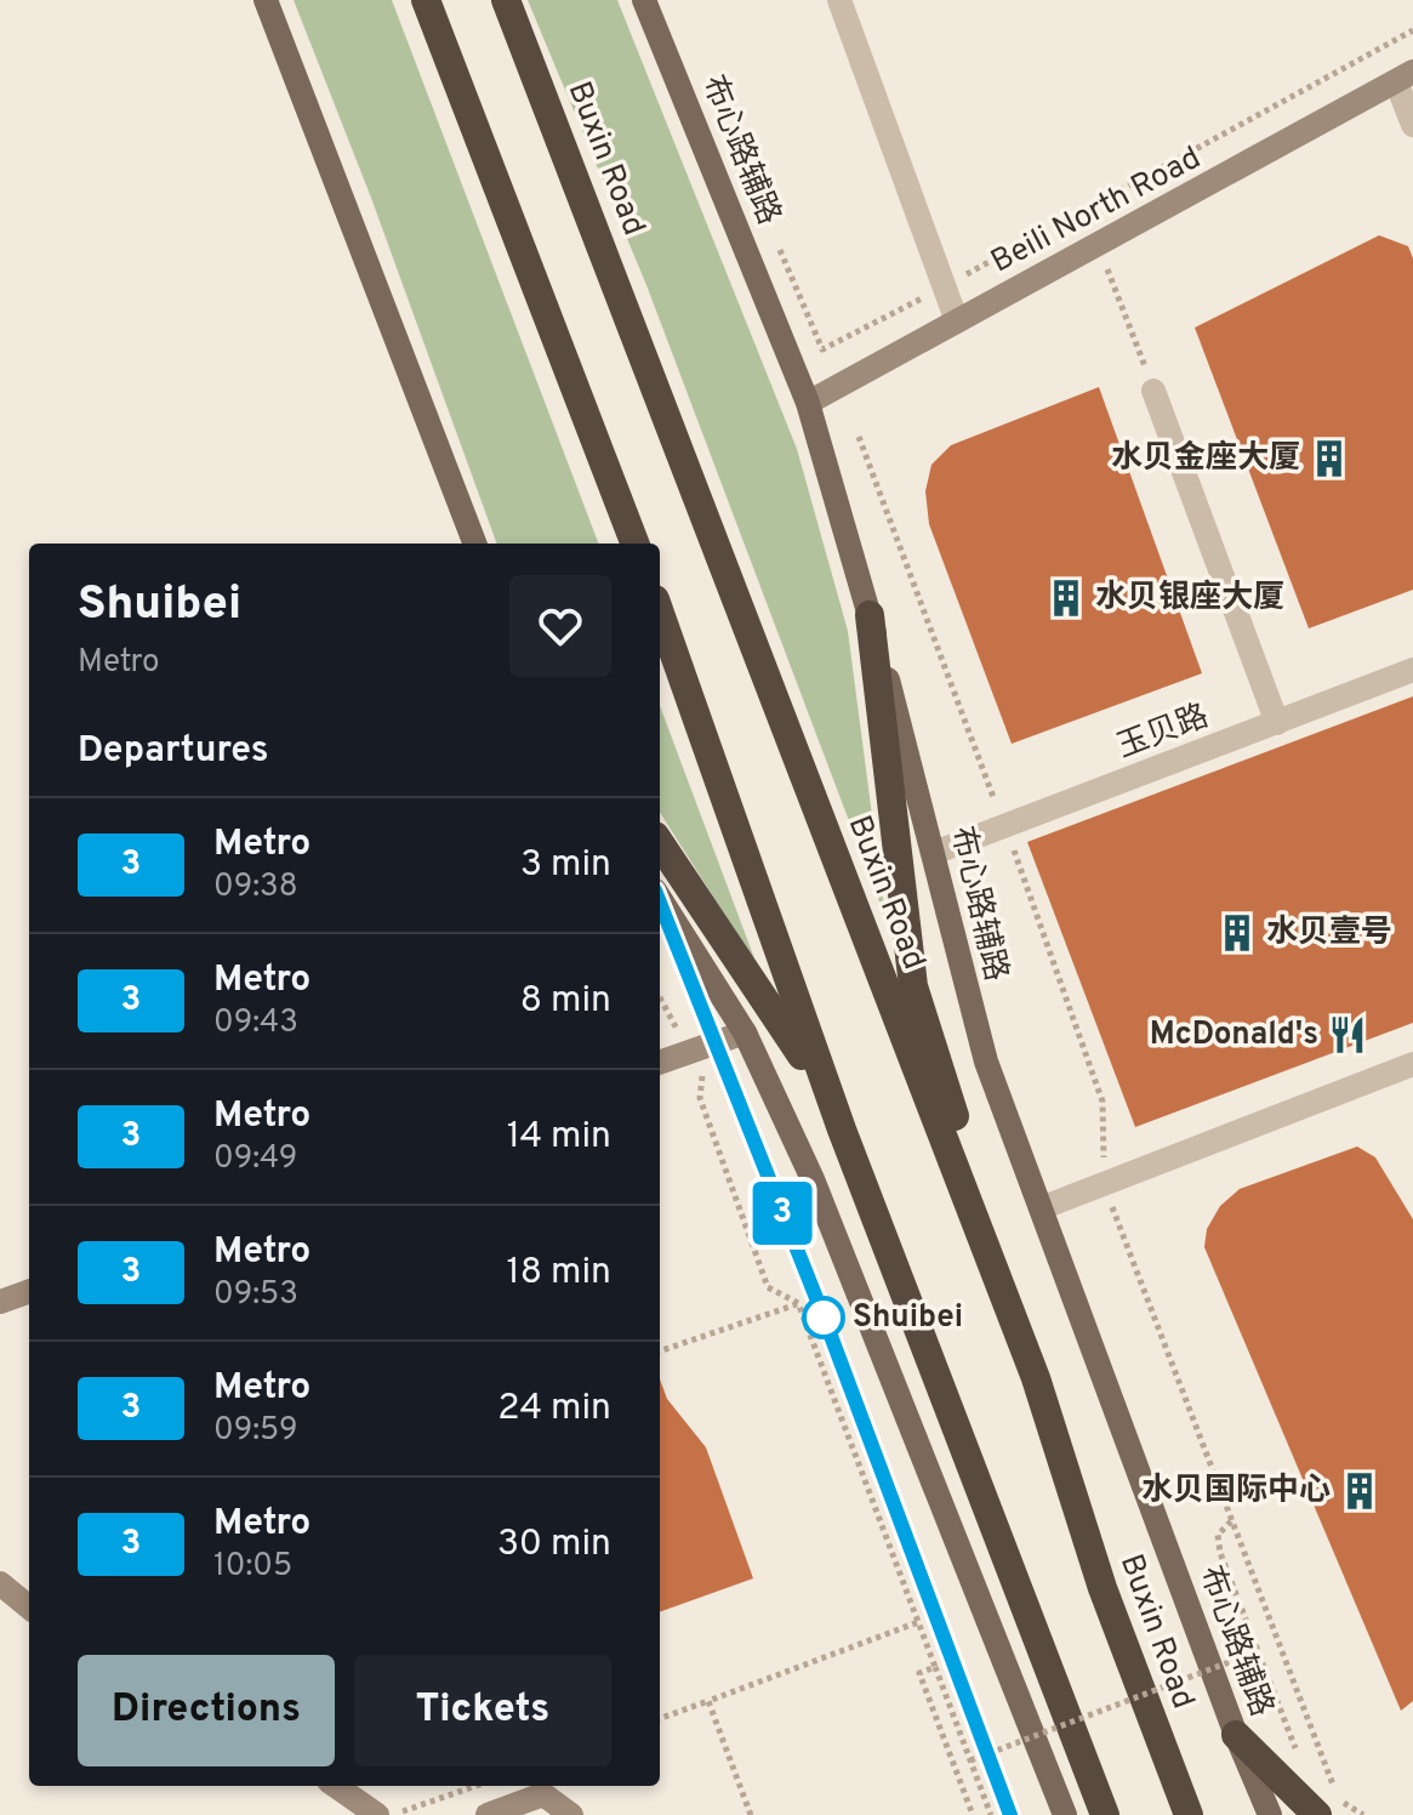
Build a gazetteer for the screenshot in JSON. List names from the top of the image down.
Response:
{
  "streets": {
    "highway": ["Buxin Road"],
    "main road": ["布心路辅路"],
    "street": ["Beili North Road", "玉贝路"]
  },
  "crossings": [
    ["布心路辅路", "Beili North Road"],
    ["布心路辅路", "玉贝路"]
  ],
  "places": {
    "building": [
      "水贝金座大厦",
      "水贝银座大厦",
      "水贝壹号",
      "水贝国际中心"
    ],
    "restaurant": ["McDonald's"],
    "other": ["Shuibei"]
  },
  "lines": ["metro line 3"],
  "page": {
    "on_map": "3",
    "heading": [
      ["Shuibei", "Metro"],
      "Departures"
    ],
    "list": [
      {
        "mark": "3",
        "name": "Metro",
        "note": "09:38",
        "value": "3 min"
      },
      {
        "mark": "3",
        "name": "Metro",
        "note": "09:43",
        "value": "8 min"
      },
      {
        "mark": "3",
        "name": "Metro",
        "note": "09:49",
        "value": "14 min"
      },
      {
        "mark": "3",
        "name": "Metro",
        "note": "09:53",
        "value": "18 min"
      },
      {
        "mark": "3",
        "name": "Metro",
        "note": "09:59",
        "value": "24 min"
      },
      {
        "mark": "3",
        "name": "Metro",
        "note": "10:05",
        "value": "30 min"
      }
    ],
    "buttons": ["Directions", "Tickets"]
  }
}
